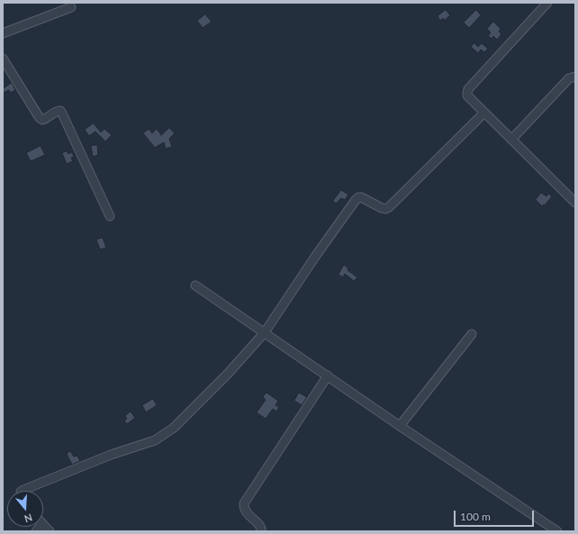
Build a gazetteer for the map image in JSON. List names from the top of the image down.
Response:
{
  "scale_bar": "100 m",
  "north": "bottom"
}
